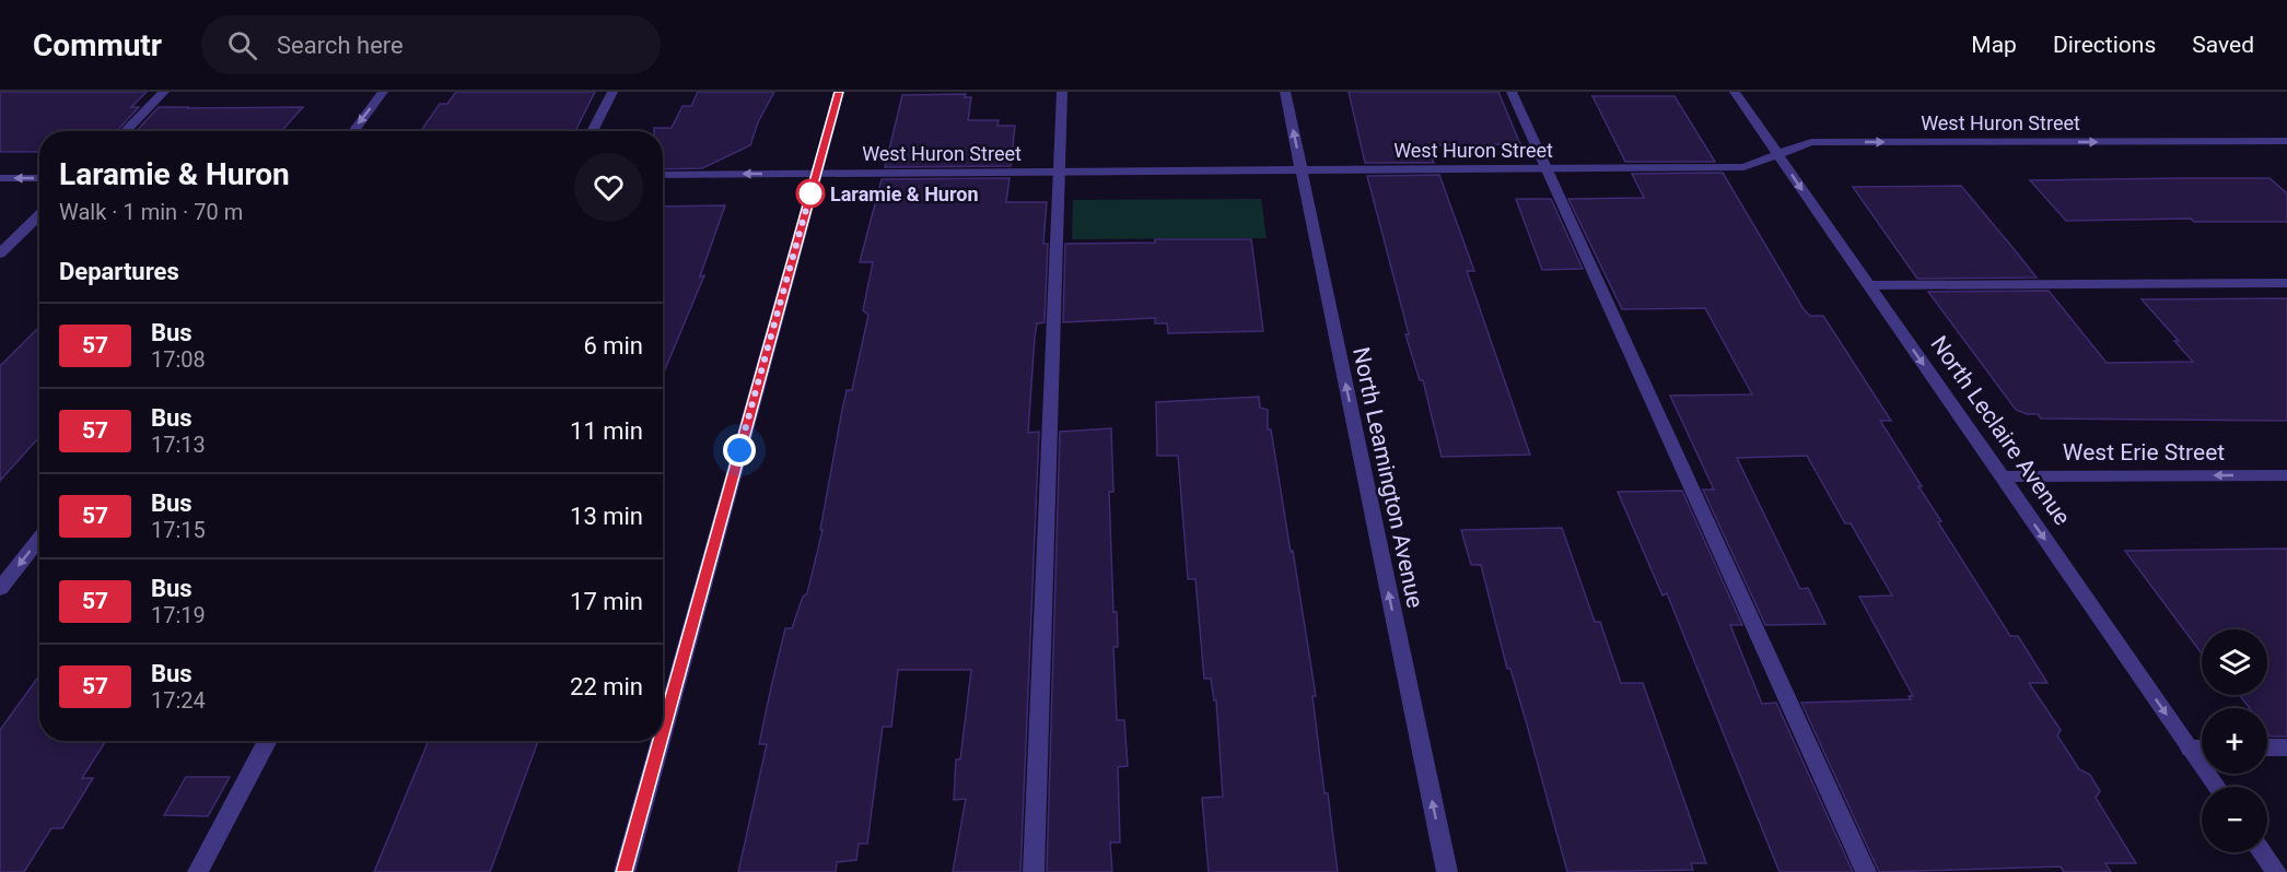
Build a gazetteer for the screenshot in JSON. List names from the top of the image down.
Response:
{
  "streets": {
    "street": [
      "West Huron Street",
      "North Leclaire Avenue",
      "West Erie Street",
      "North Leamington Avenue"
    ]
  },
  "crossings": [
    ["West Huron Street", "North Leclaire Avenue"],
    ["West Huron Street", "North Leamington Avenue"],
    ["North Leclaire Avenue", "West Erie Street"]
  ],
  "one_way": ["North Leclaire Avenue", "West Erie Street", "North Leamington Avenue"],
  "places": ["Laramie & Huron"],
  "lines": ["bus line 57"],
  "page": {
    "header": "Commutr",
    "search": "Search here",
    "nav": ["Map", "Directions", "Saved"],
    "heading": [
      ["Laramie & Huron", "Walk · 1 min · 70 m"],
      "Departures"
    ],
    "list": [
      {
        "mark": "57",
        "name": "Bus",
        "note": "17:08",
        "value": "6 min"
      },
      {
        "mark": "57",
        "name": "Bus",
        "note": "17:13",
        "value": "11 min"
      },
      {
        "mark": "57",
        "name": "Bus",
        "note": "17:15",
        "value": "13 min"
      },
      {
        "mark": "57",
        "name": "Bus",
        "note": "17:19",
        "value": "17 min"
      },
      {
        "mark": "57",
        "name": "Bus",
        "note": "17:24",
        "value": "22 min"
      }
    ],
    "map_buttons": ["+", "−"]
  }
}
